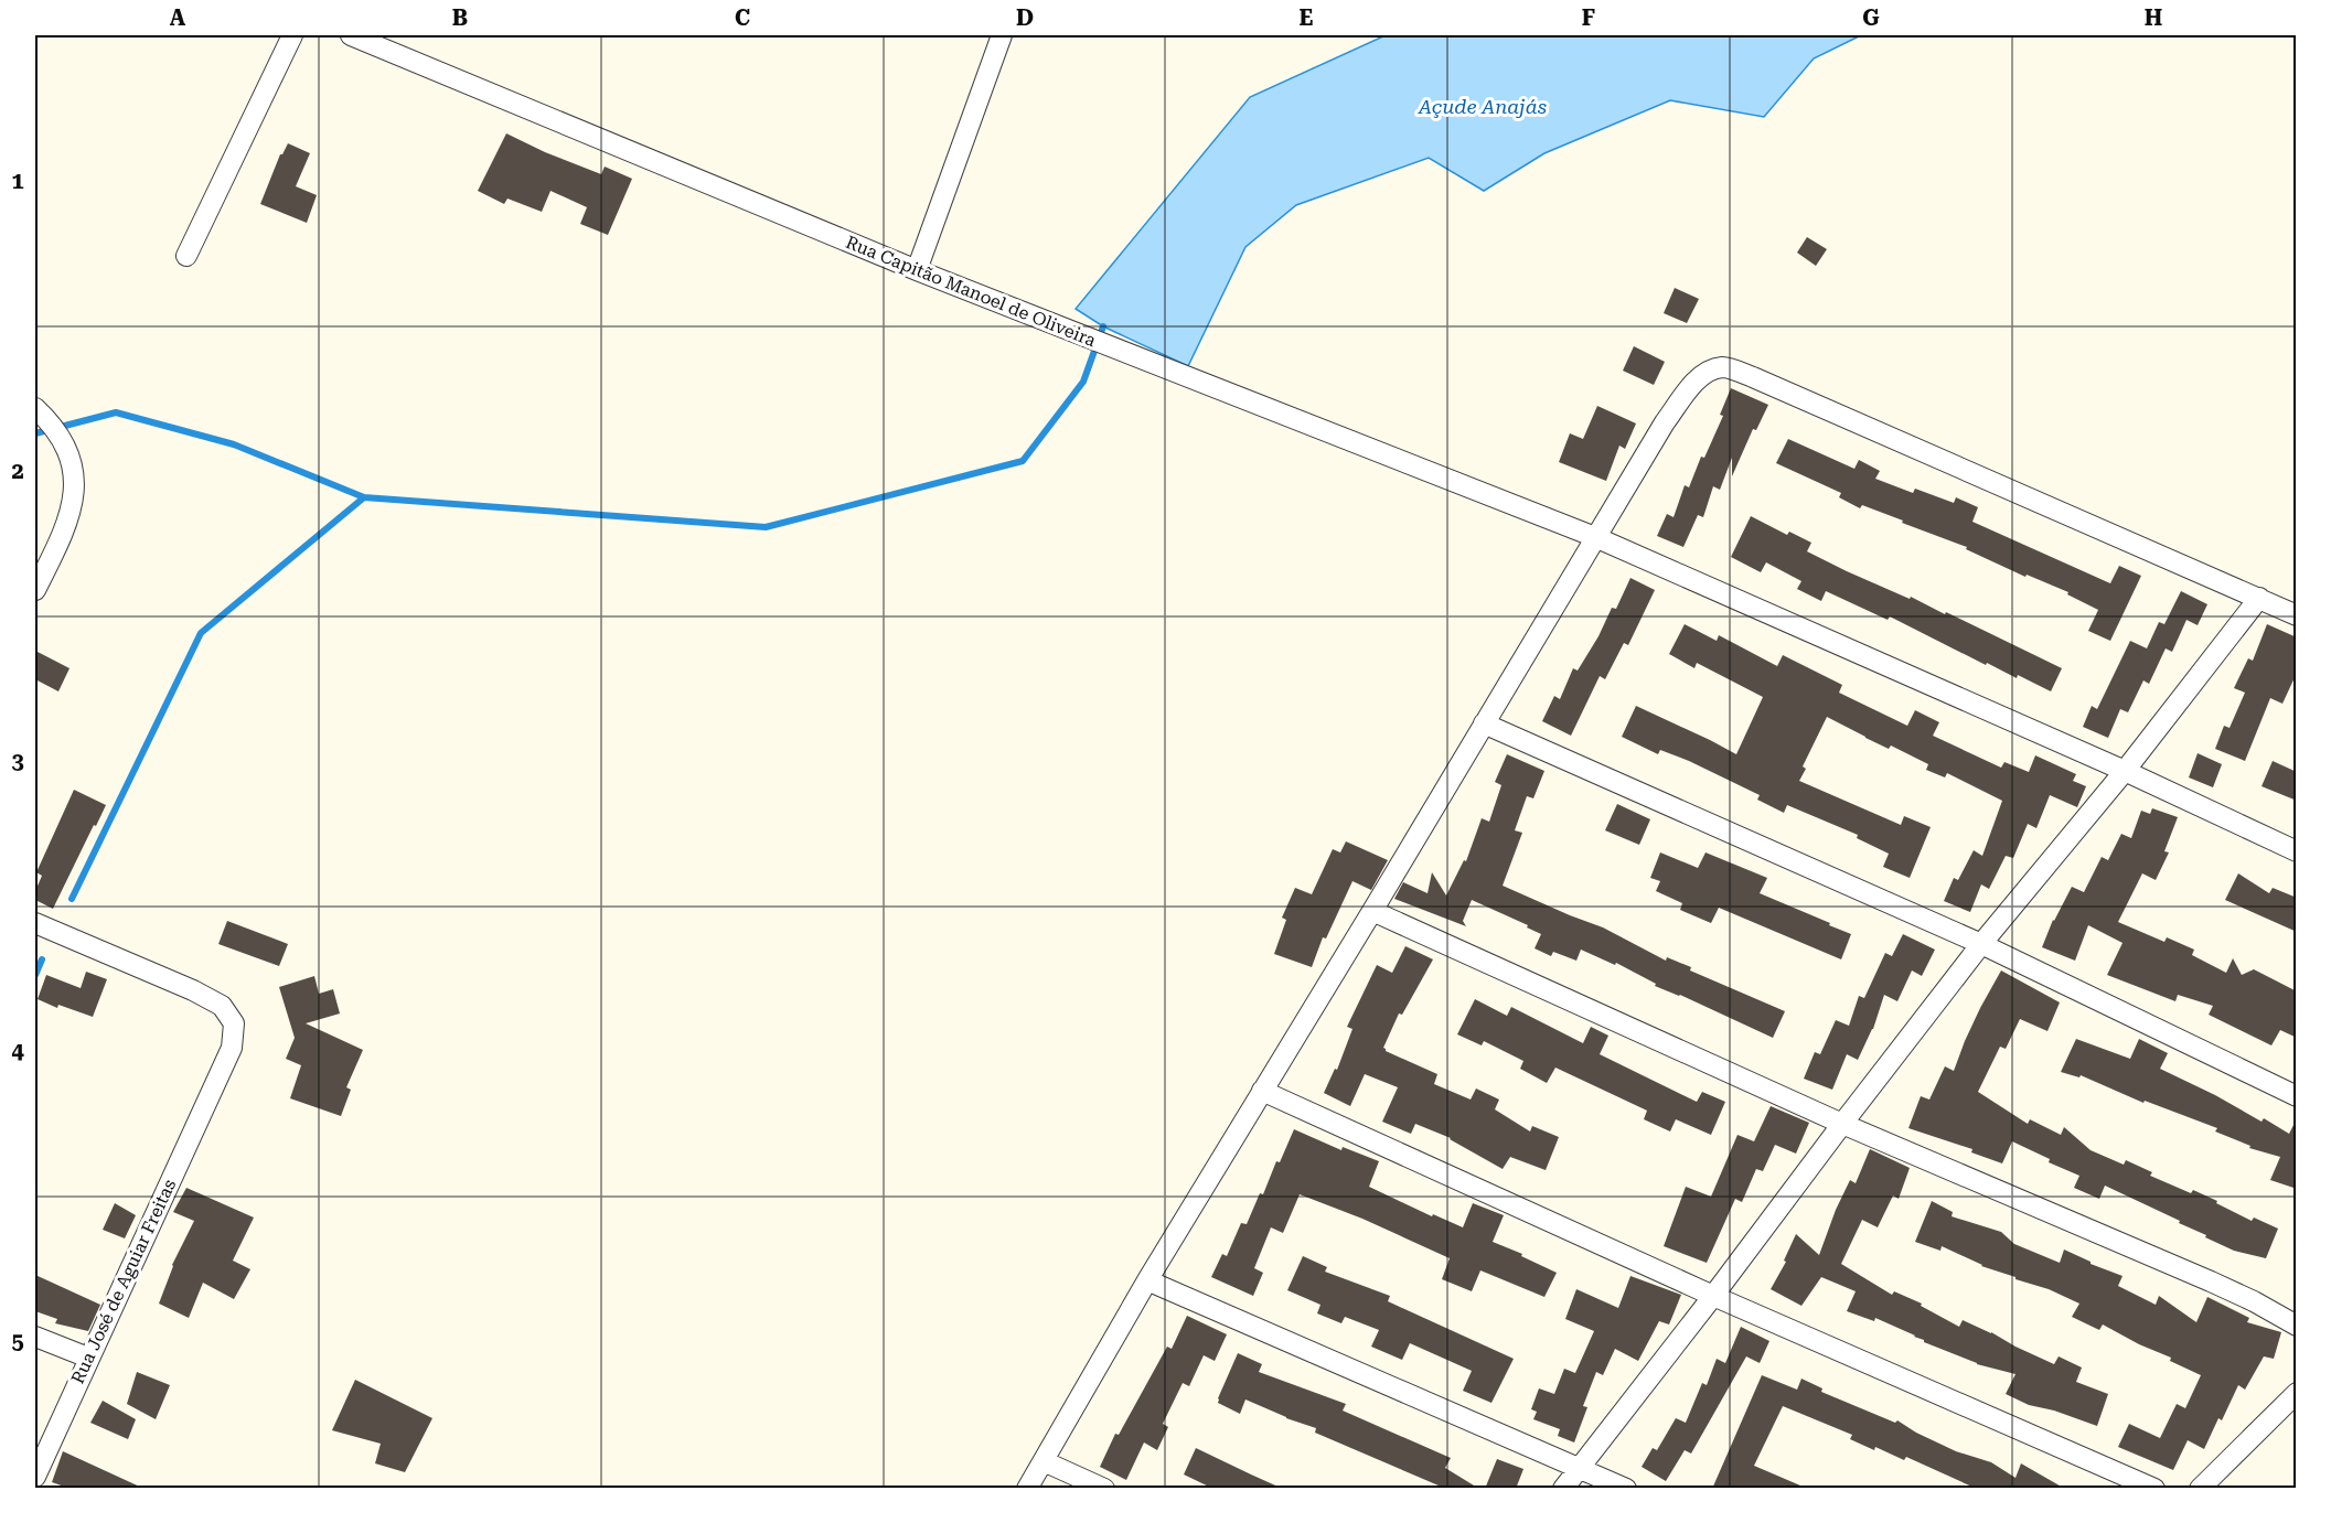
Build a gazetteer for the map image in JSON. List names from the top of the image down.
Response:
{
  "streets": {
    "street": ["Rua Capitão Manoel de Oliveira", "Rua José de Aguiar Freitas"]
  },
  "water": ["Açude Anajás"],
  "grid": {
    "columns": [
      "A",
      "B",
      "C",
      "D",
      "E",
      "F",
      "G",
      "H"
    ],
    "rows": [
      "1",
      "2",
      "3",
      "4",
      "5"
    ]
  }
}
